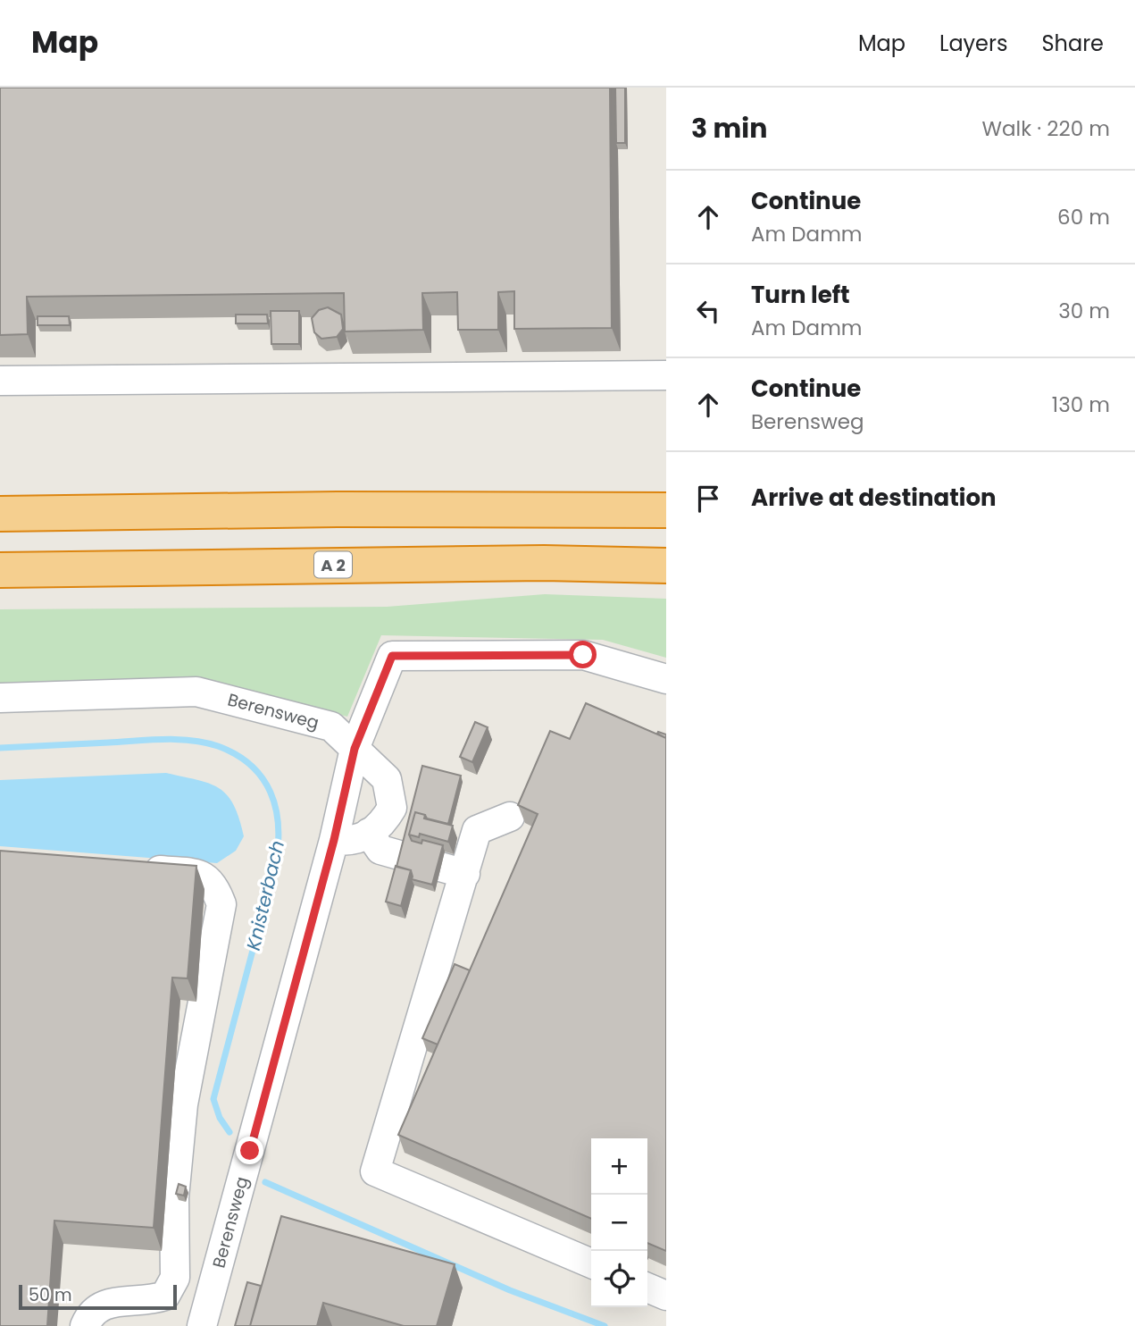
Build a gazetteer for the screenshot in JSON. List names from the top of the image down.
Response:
{
  "streets": {
    "highway": ["A 2"],
    "street": ["Berensweg"]
  },
  "water": ["Knisterbach"],
  "scale_bar": "50 m",
  "page": {
    "header": "Map",
    "nav": ["Map", "Layers", "Share"],
    "heading": ["3 min", "Walk · 220 m"],
    "list": [
      ["Continue", "Am Damm", "60 m"],
      ["Turn left", "Am Damm", "30 m"],
      ["Continue", "Berensweg", "130 m"],
      "Arrive at destination"
    ],
    "map_buttons": ["+", "−"],
    "scale": "50 m"
  }
}
